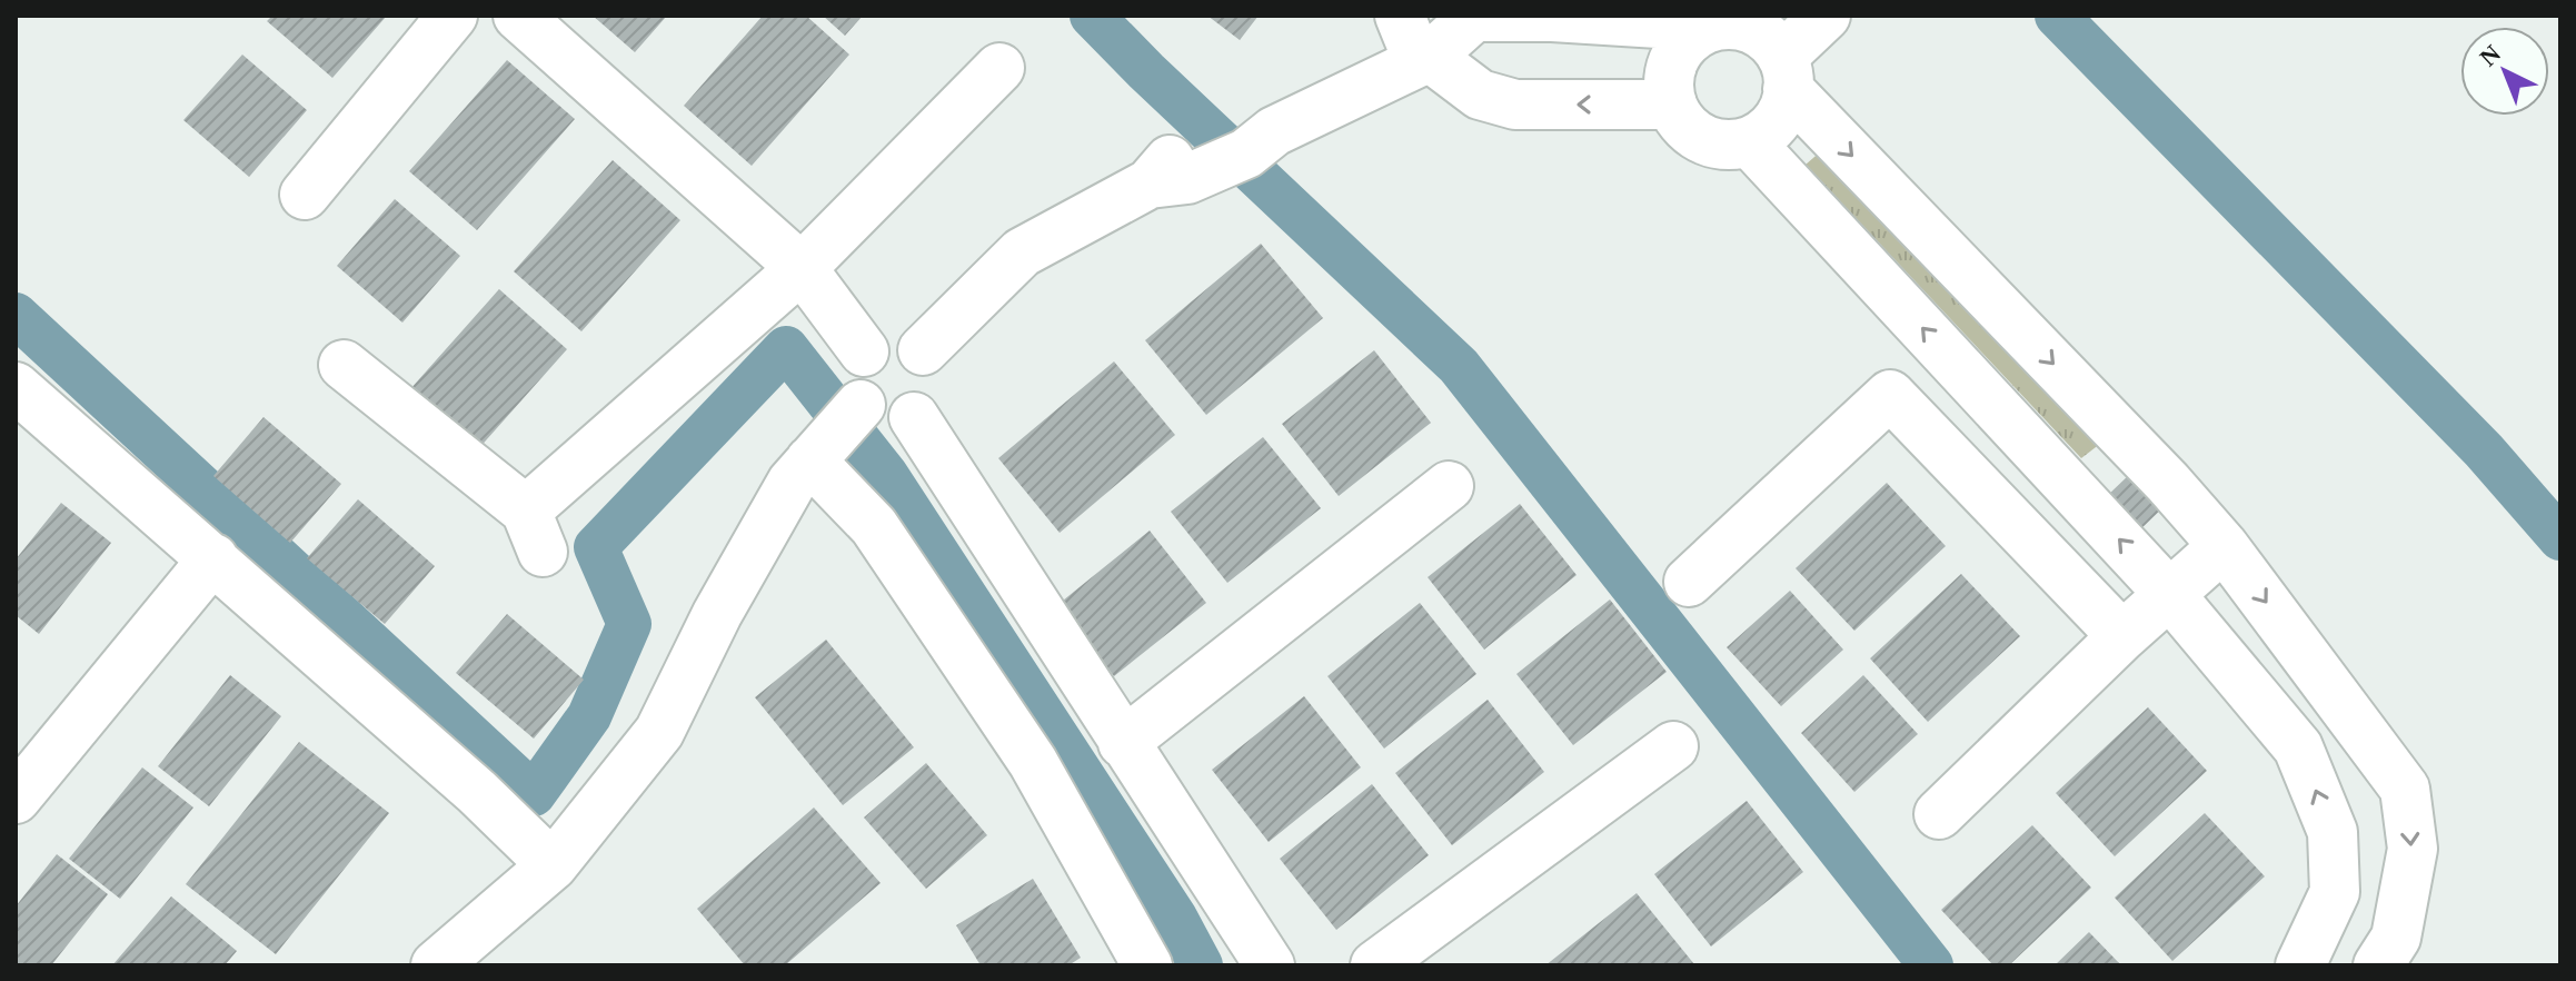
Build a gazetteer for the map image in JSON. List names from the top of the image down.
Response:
{
  "north": "top left"
}
